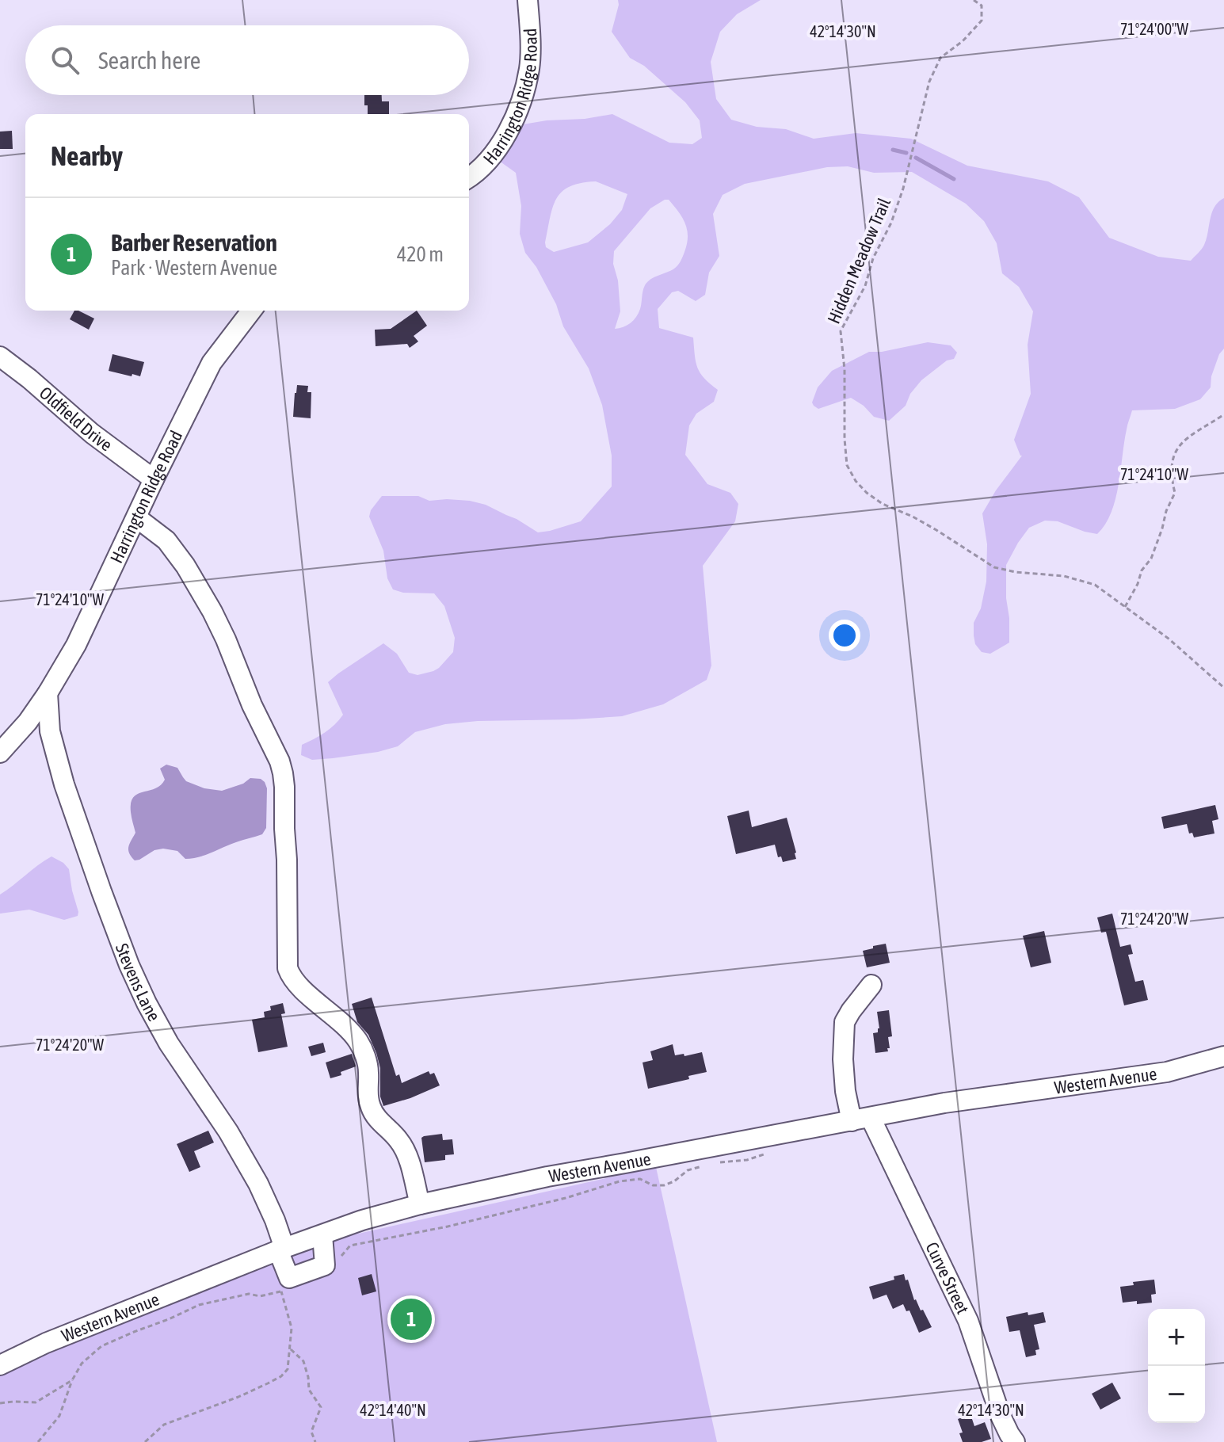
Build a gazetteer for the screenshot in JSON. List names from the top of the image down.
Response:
{
  "streets": {
    "street": [
      "Harrington Ridge Road",
      "Oldfield Drive",
      "Stevens Lane",
      "Western Avenue",
      "Curve Street"
    ],
    "path": ["Hidden Meadow Trail"]
  },
  "crossings": [
    ["Harrington Ridge Road", "Oldfield Drive"],
    ["Harrington Ridge Road", "Stevens Lane"],
    ["Stevens Lane", "Western Avenue"],
    ["Western Avenue", "Curve Street"]
  ],
  "page": {
    "search": "Search here",
    "heading": "Nearby",
    "list": [
      {
        "mark": "1",
        "name": "Barber Reservation",
        "note": "Park · Western Avenue",
        "value": "420 m"
      }
    ],
    "pins": "1",
    "map_buttons": ["+", "−"]
  },
  "coordinates": [
    "71°24'00\"W",
    "42°14'30\"N",
    "71°24'10\"W",
    "71°24'20\"W",
    "42°14'40\"N"
  ]
}
